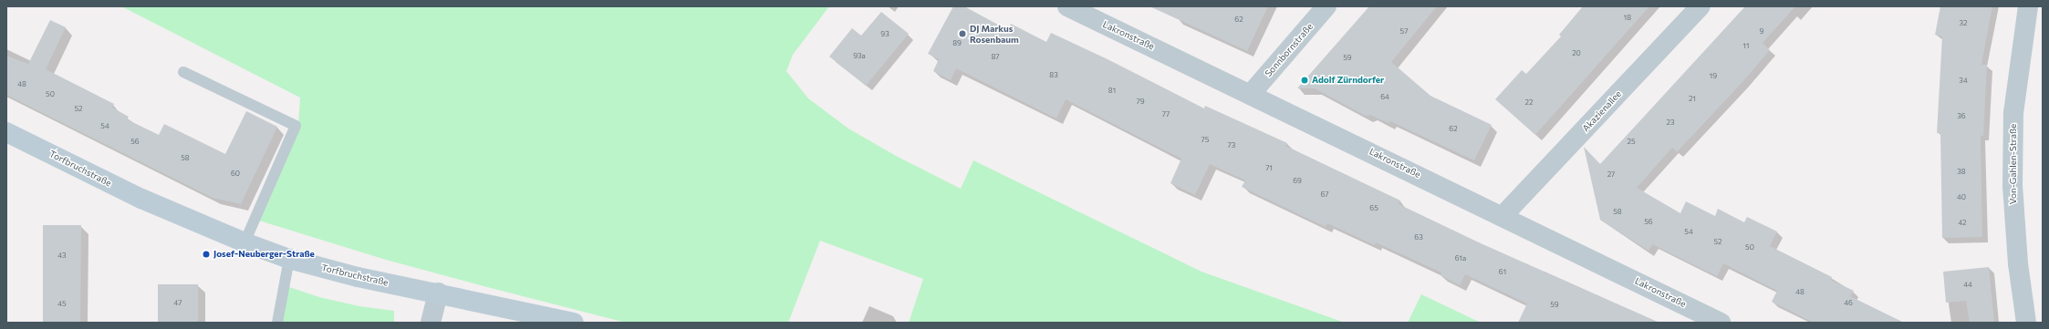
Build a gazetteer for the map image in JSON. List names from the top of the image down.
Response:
{
  "streets": {
    "main road": ["Torfbruchstraße"],
    "street": [
      "Lakronstraße",
      "Sonnbornstraße",
      "Akazienallee",
      "Von-Gahlen-Straße"
    ]
  },
  "crossings": [
    ["Lakronstraße", "Sonnbornstraße"],
    ["Lakronstraße", "Akazienallee"]
  ],
  "places": ["DJ Markus Rosenbaum", "Adolf Zürndorfer", "Josef-Neuberger-Straße"],
  "house_numbers": [
    "18",
    "62",
    "32",
    "57",
    "9",
    "93",
    "89",
    "11",
    "20",
    "93a",
    "87",
    "59",
    "83",
    "19",
    "34",
    "48",
    "81",
    "50",
    "64",
    "21",
    "79",
    "22",
    "52",
    "77",
    "36",
    "23",
    "54",
    "62",
    "75",
    "56",
    "25",
    "73",
    "58",
    "71",
    "38",
    "60",
    "27",
    "69",
    "67",
    "40",
    "65",
    "58",
    "56",
    "42",
    "54",
    "63",
    "52",
    "50",
    "43",
    "61a",
    "61",
    "44",
    "48",
    "47",
    "46",
    "45",
    "59"
  ]
}
